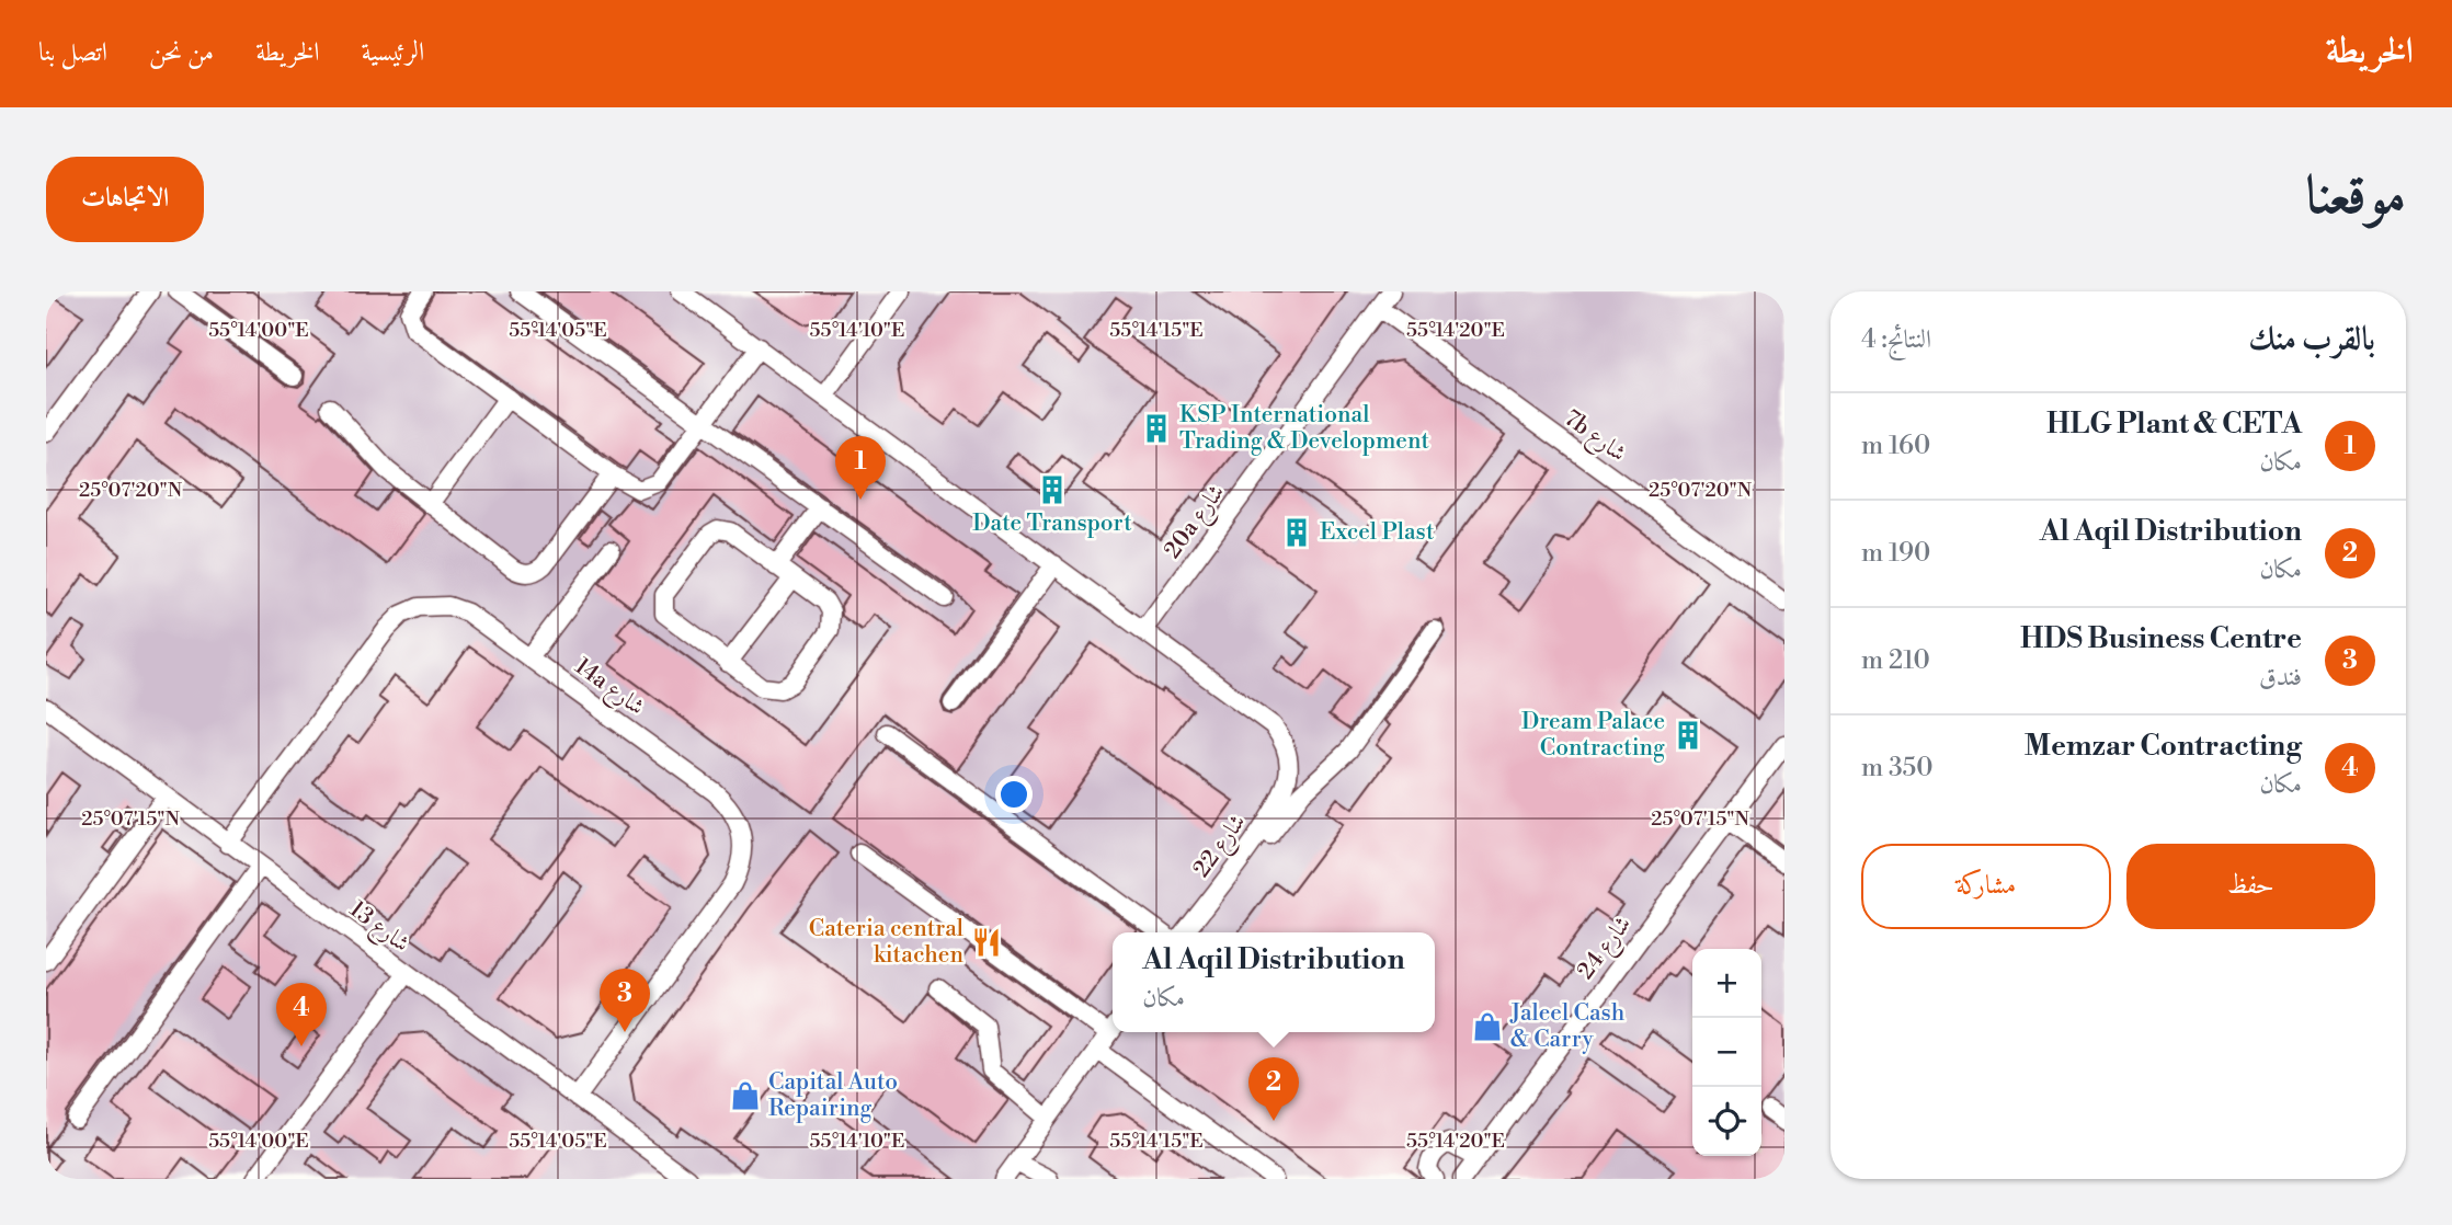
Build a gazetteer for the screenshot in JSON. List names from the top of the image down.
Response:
{
  "streets": {
    "street": [
      "7b شارع",
      "20a شارع",
      "14a شارع",
      "شارع 22",
      "شارع 13",
      "شارع 24"
    ]
  },
  "crossings": [
    ["7b شارع", "20a شارع"],
    ["20a شارع", "شارع 22"],
    ["14a شارع", "شارع 13"]
  ],
  "places": {
    "building": [
      "KSP International Trading & Development",
      "Date Transport",
      "Excel Plast",
      "Dream Palace Contracting"
    ],
    "restaurant": ["Cateria central kitachen"],
    "shop": ["Jaleel Cash & Carry", "Capital Auto Repairing"]
  },
  "page": {
    "header": "الخريطة",
    "nav": [
      "الرئيسية",
      "الخريطة",
      "من نحن",
      "اتصل بنا"
    ],
    "title": "موقعنا",
    "buttons": [
      "الاتجاهات",
      ["حفظ", "مشاركة"]
    ],
    "heading": ["بالقرب منك", "النتائج: 4"],
    "list": [
      {
        "mark": "1",
        "name": "HLG Plant & CETA",
        "note": "مكان",
        "value": "160 m"
      },
      {
        "mark": "2",
        "name": "Al Aqil Distribution",
        "note": "مكان",
        "value": "190 m"
      },
      {
        "mark": "3",
        "name": "HDS Business Centre",
        "note": "فندق",
        "value": "210 m"
      },
      {
        "mark": "4",
        "name": "Memzar Contracting",
        "note": "مكان",
        "value": "350 m"
      }
    ],
    "pins": [
      "1",
      "3",
      "4",
      "2"
    ],
    "popup": ["Al Aqil Distribution", "مكان"],
    "map_buttons": ["+", "−"]
  },
  "coordinates": [
    "55°14'00\"E",
    "55°14'05\"E",
    "55°14'10\"E",
    "55°14'15\"E",
    "55°14'20\"E",
    "25°07'20\"N",
    "25°07'15\"N"
  ]
}
